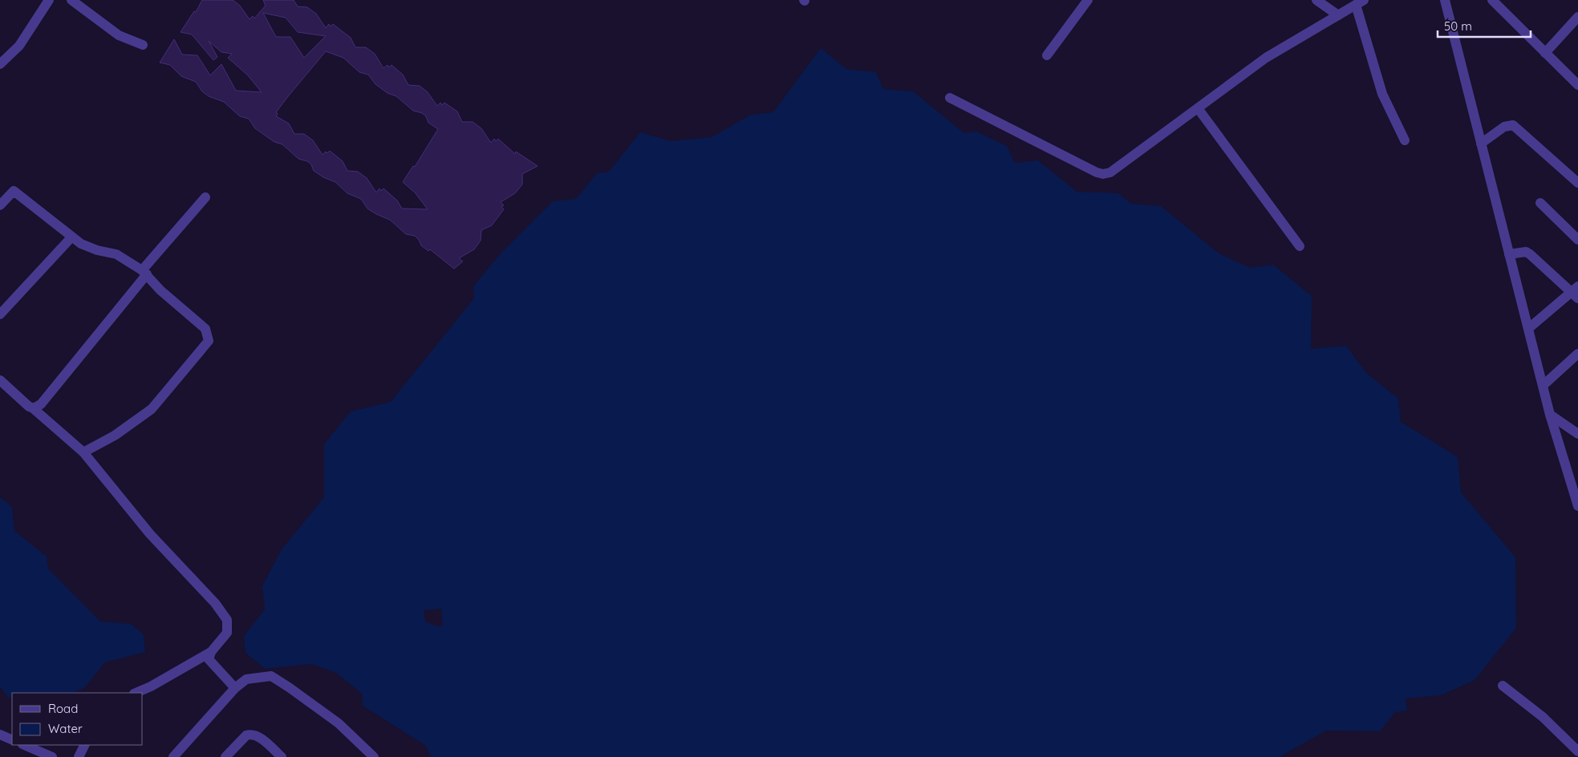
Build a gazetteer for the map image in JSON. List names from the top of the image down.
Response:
{
  "legend": ["Road", "Water"],
  "scale_bar": "50 m"
}
